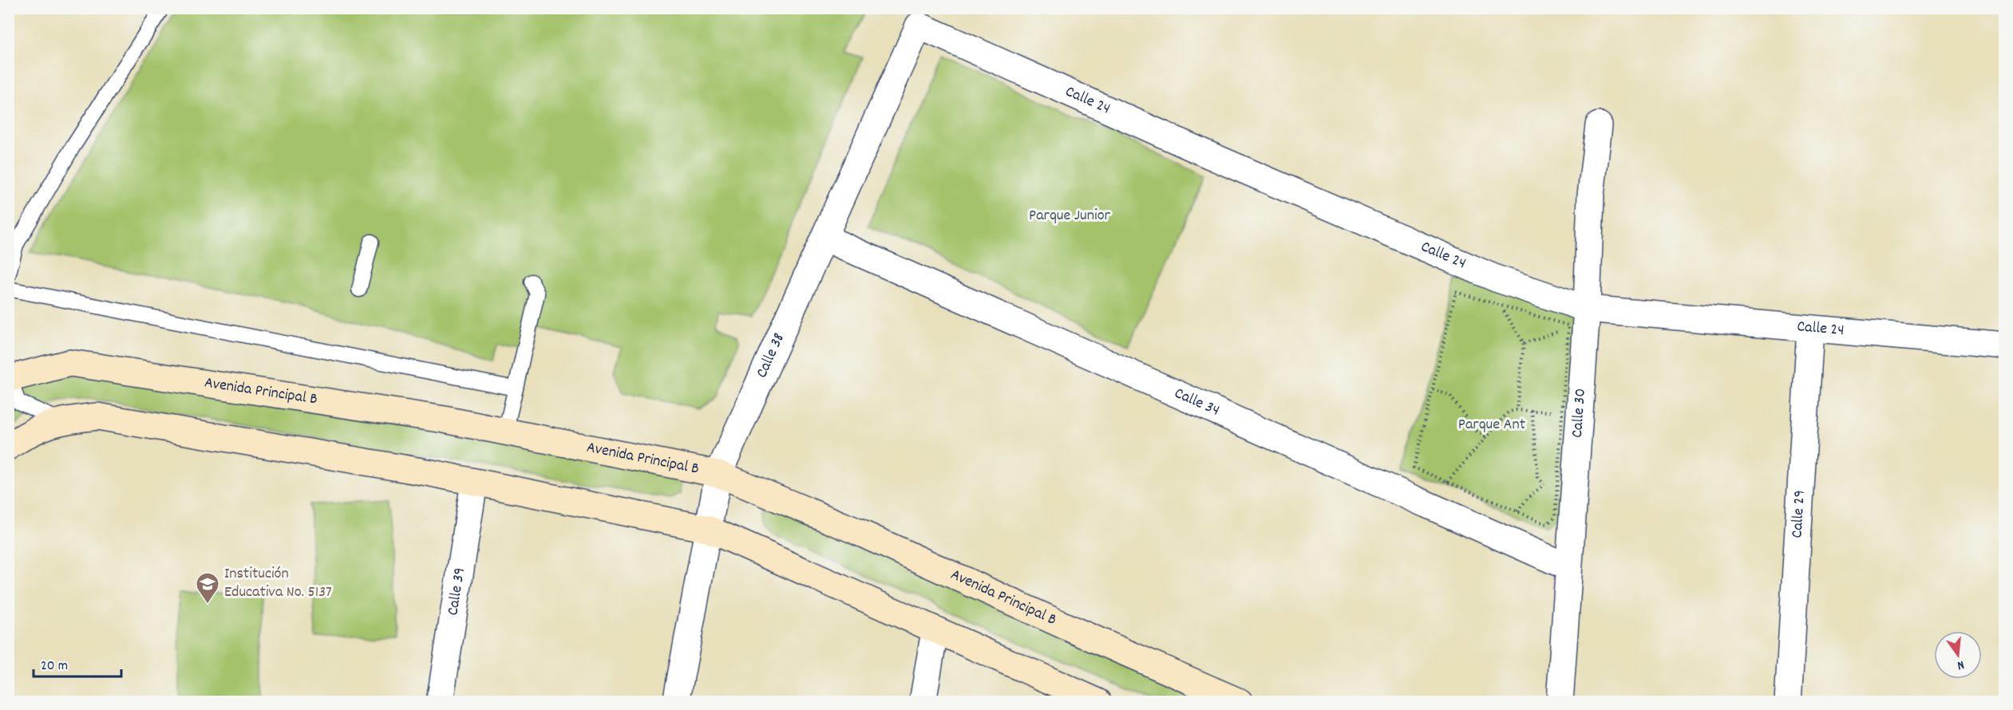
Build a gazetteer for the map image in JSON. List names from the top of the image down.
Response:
{
  "streets": {
    "main road": ["Avenida Principal B"],
    "street": [
      "Calle 24",
      "Calle 38",
      "Calle 34",
      "Calle 30",
      "Calle 29",
      "Calle 39"
    ]
  },
  "crossings": [
    ["Calle 24", "Calle 38"],
    ["Calle 24", "Calle 30"],
    ["Calle 24", "Calle 29"],
    ["Calle 38", "Avenida Principal B"],
    ["Calle 38", "Calle 34"],
    ["Calle 34", "Calle 30"]
  ],
  "parks": ["Parque Junior", "Parque Ant"],
  "places": {
    "school or university": ["Institución Educativa No. 5137"]
  },
  "scale_bar": "20 m",
  "north": "bottom"
}
